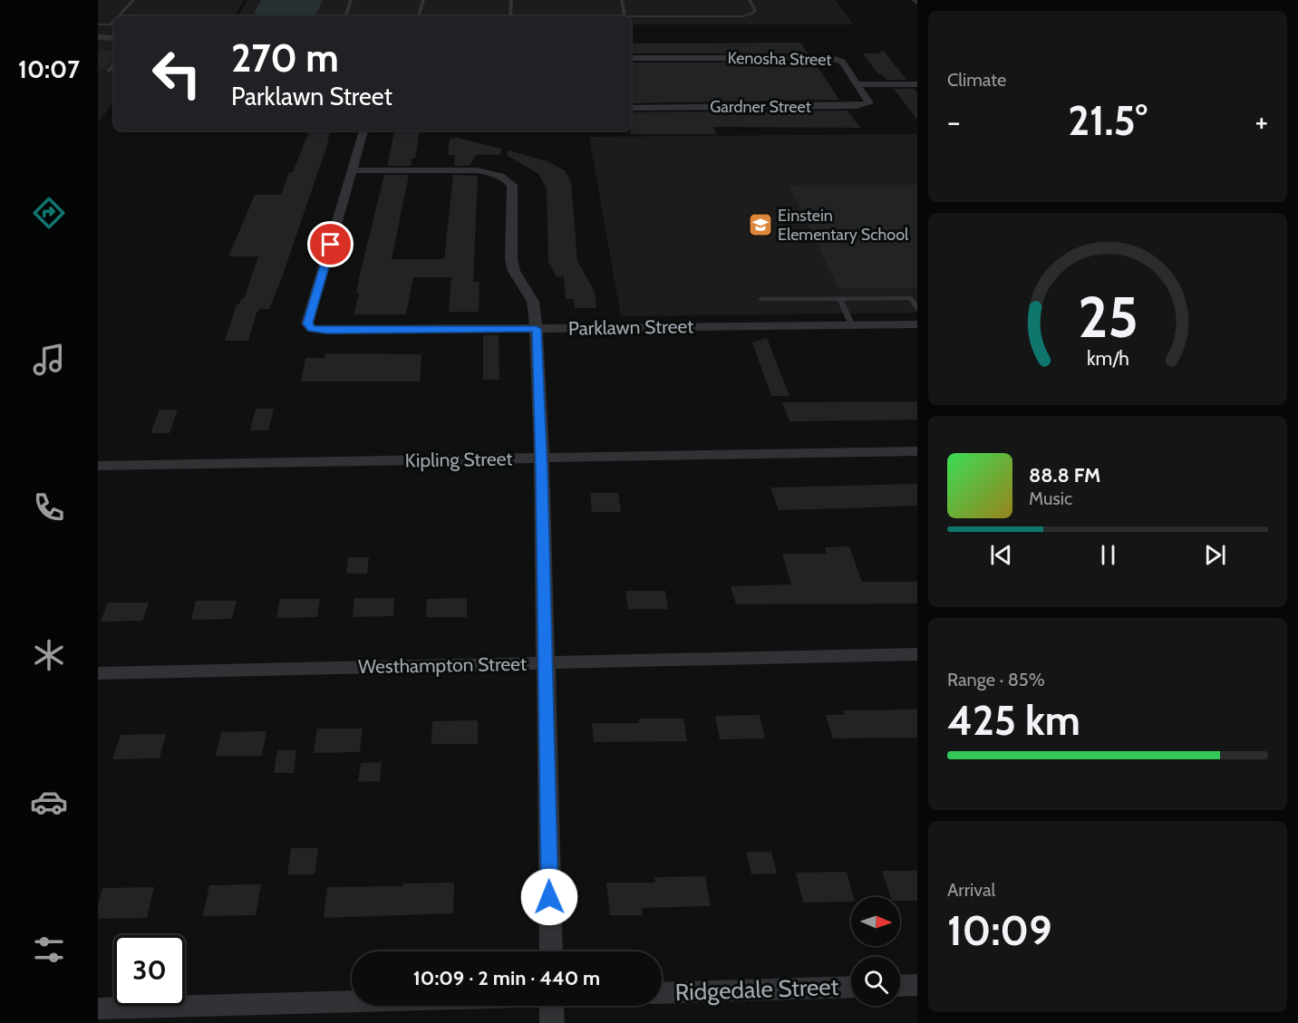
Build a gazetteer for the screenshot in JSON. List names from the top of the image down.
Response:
{
  "streets": {
    "street": [
      "Kenosha Street",
      "Gardner Street",
      "Parklawn Street",
      "Kipling Street",
      "Westhampton Street",
      "Ridgedale Street"
    ]
  },
  "crossings": [
    ["Kenosha Street", "Gardner Street"]
  ],
  "places": {
    "school or university": ["Einstein Elementary School"]
  },
  "north": "right",
  "page": {
    "tabs": "10:07",
    "tile": [
      "Climate",
      ["Range · 85%", "425 km"],
      ["Arrival", "10:09"]
    ],
    "turn": ["270 m", "Parklawn Street"],
    "heat": ["−", "21.5°", "+"],
    "song": ["88.8 FM", "Music"],
    "limit": "30",
    "trip": "10:09 · 2 min · 440 m",
    "gauge": ["25", "km/h"]
  }
}
